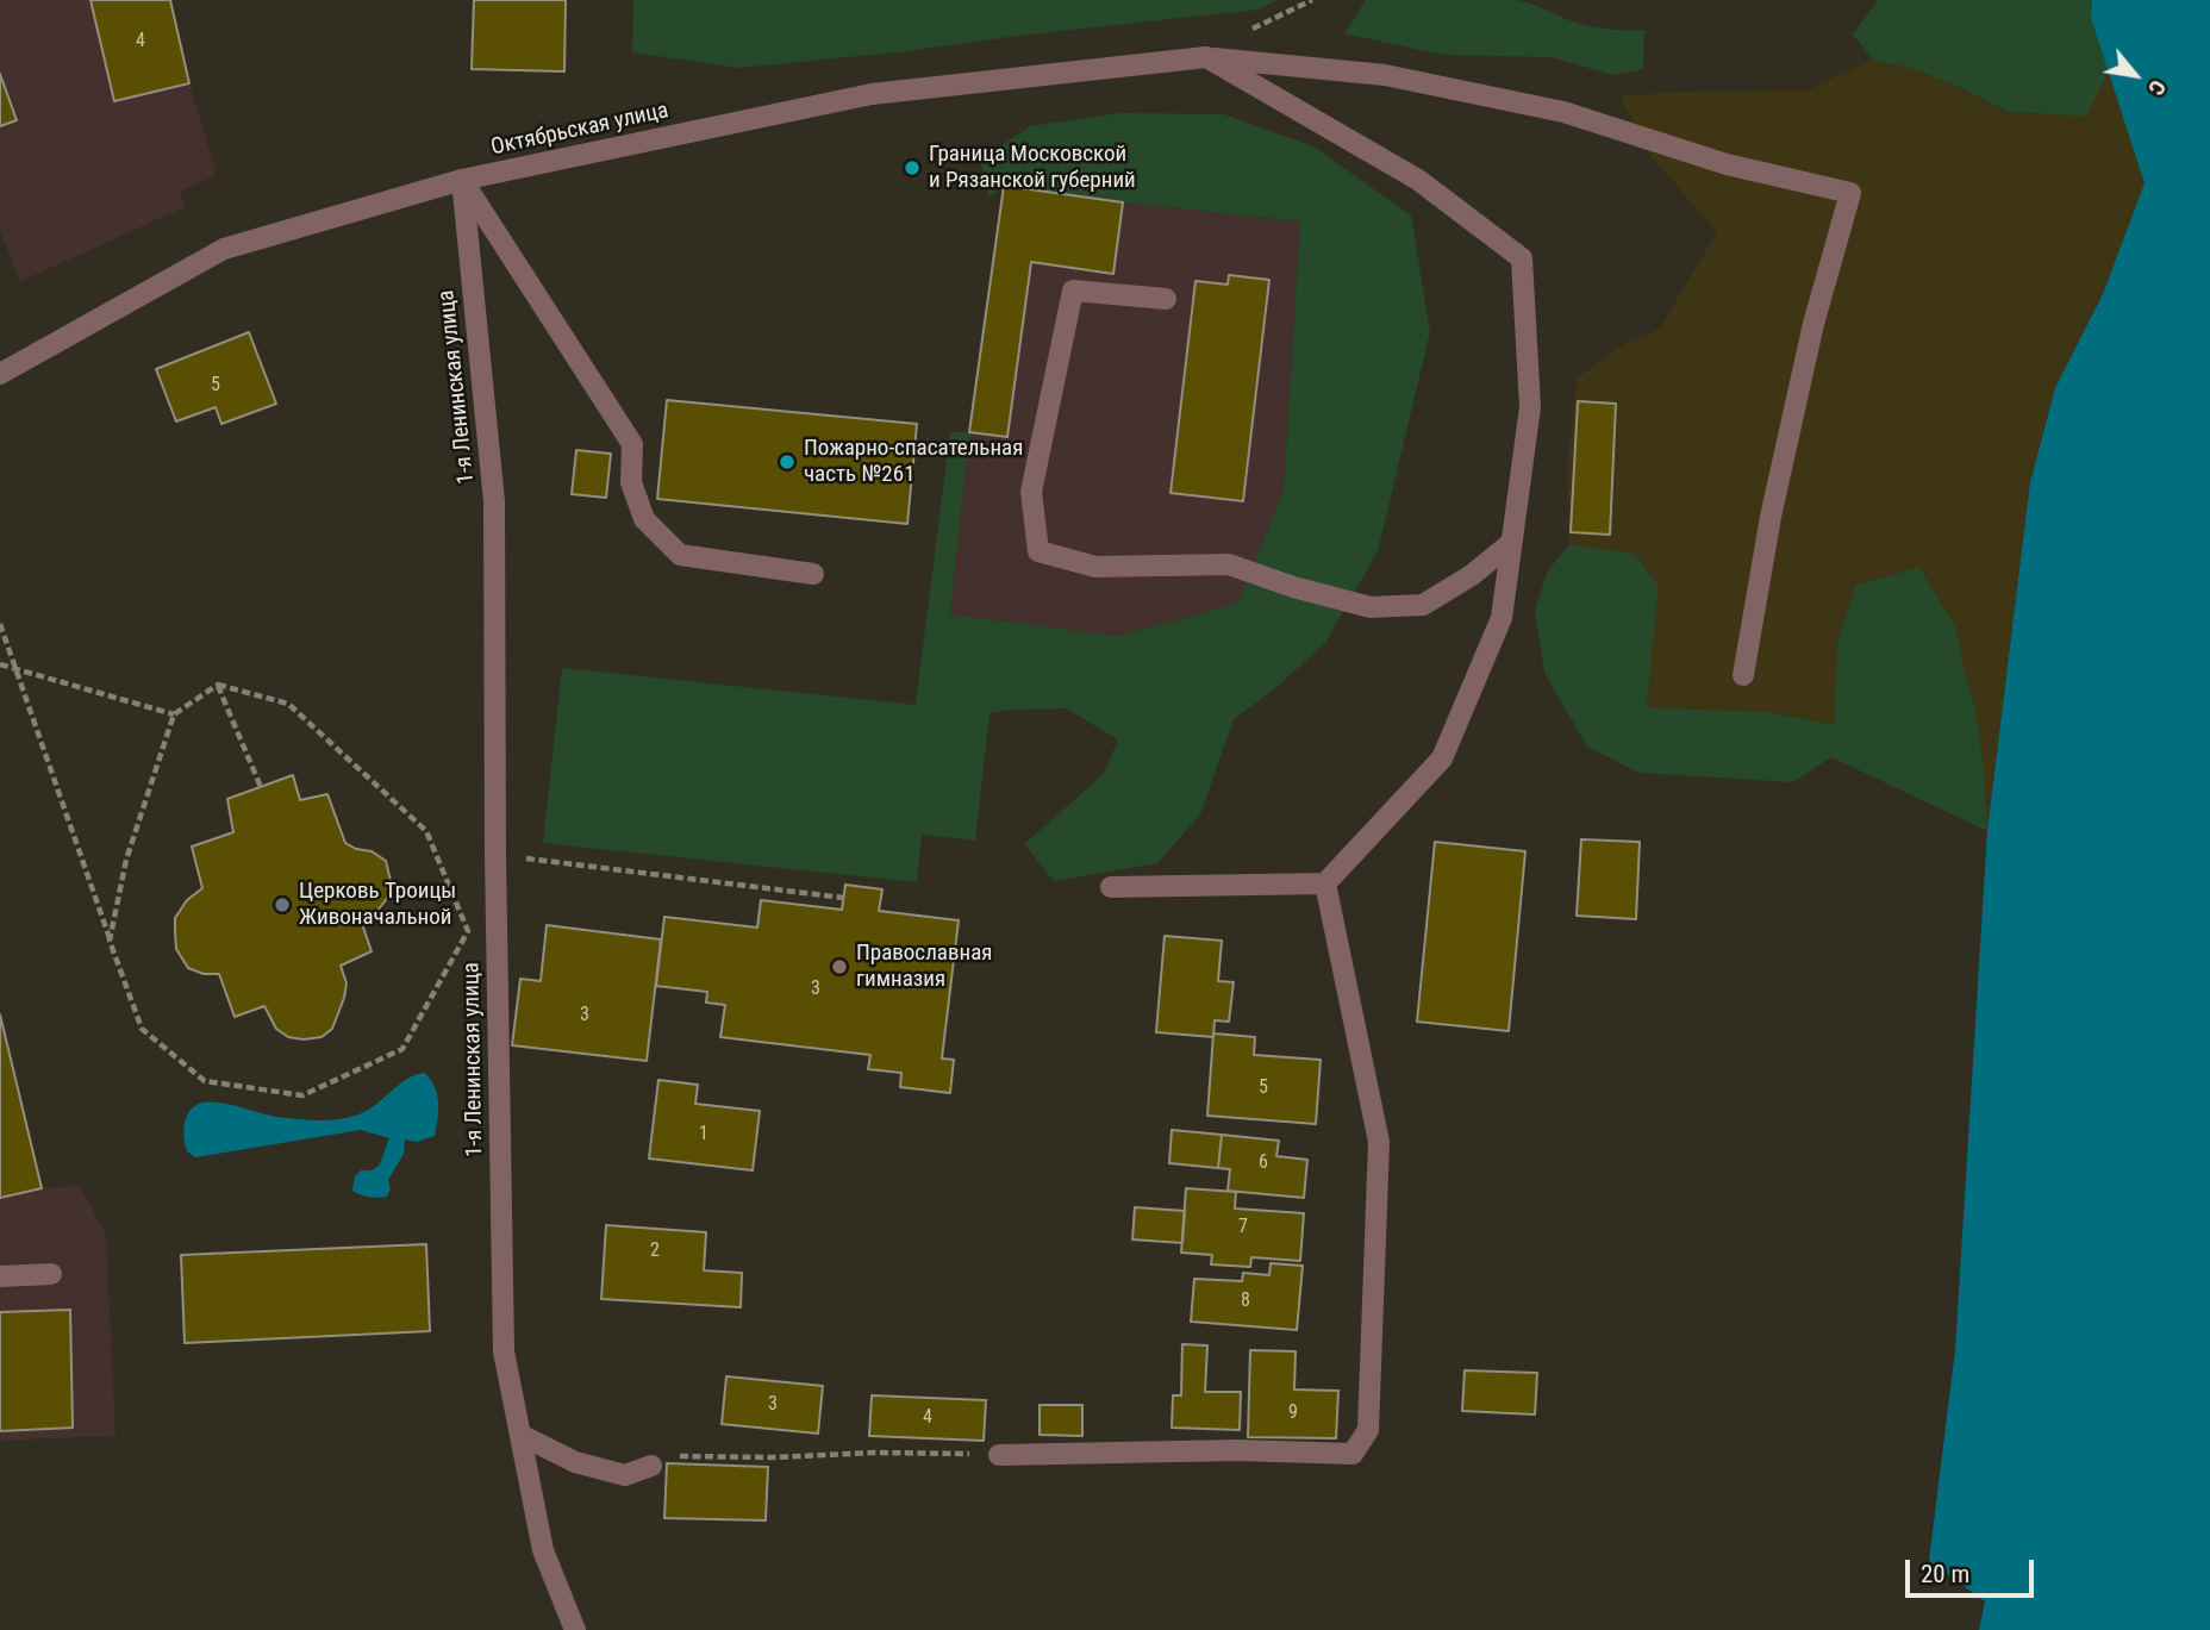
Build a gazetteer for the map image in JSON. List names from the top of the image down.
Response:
{
  "streets": {
    "street": ["Октябрьская улица", "1-я Ленинская улица"]
  },
  "crossings": [
    ["Октябрьская улица", "1-я Ленинская улица"]
  ],
  "places": [
    "Граница Московской и Рязанской губерний",
    "Пожарно-спасательная часть №261",
    "Церковь Троицы Живоначальной",
    "Православная гимназия"
  ],
  "house_numbers": [
    "4",
    "5",
    "3",
    "3",
    "5",
    "1",
    "6",
    "7",
    "2",
    "8",
    "3",
    "9",
    "4"
  ],
  "scale_bar": "20 m",
  "north": "bottom right"
}
